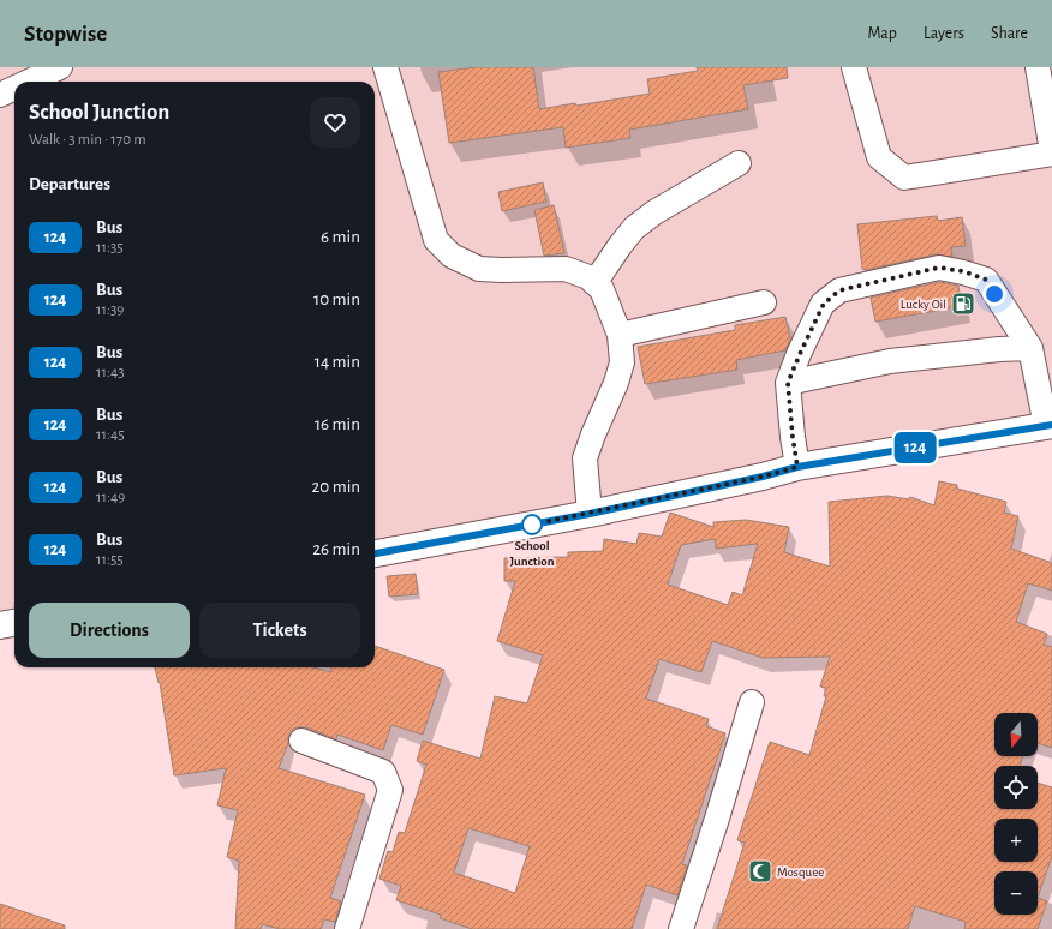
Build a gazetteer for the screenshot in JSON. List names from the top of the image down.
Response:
{
  "places": {
    "fuel station": ["Lucky Oil"],
    "other": ["School Junction"],
    "mosque": ["Mosquee"]
  },
  "lines": ["bus line 124"],
  "north": "bottom",
  "page": {
    "header": "Stopwise",
    "nav": ["Map", "Layers", "Share"],
    "on_map": "124",
    "heading": [
      ["School Junction", "Walk · 3 min · 170 m"],
      "Departures"
    ],
    "list": [
      {
        "mark": "124",
        "name": "Bus",
        "note": "11:35",
        "value": "6 min"
      },
      {
        "mark": "124",
        "name": "Bus",
        "note": "11:39",
        "value": "10 min"
      },
      {
        "mark": "124",
        "name": "Bus",
        "note": "11:43",
        "value": "14 min"
      },
      {
        "mark": "124",
        "name": "Bus",
        "note": "11:45",
        "value": "16 min"
      },
      {
        "mark": "124",
        "name": "Bus",
        "note": "11:49",
        "value": "20 min"
      },
      {
        "mark": "124",
        "name": "Bus",
        "note": "11:55",
        "value": "26 min"
      }
    ],
    "buttons": ["Directions", "Tickets"],
    "map_buttons": ["+", "−"]
  }
}
